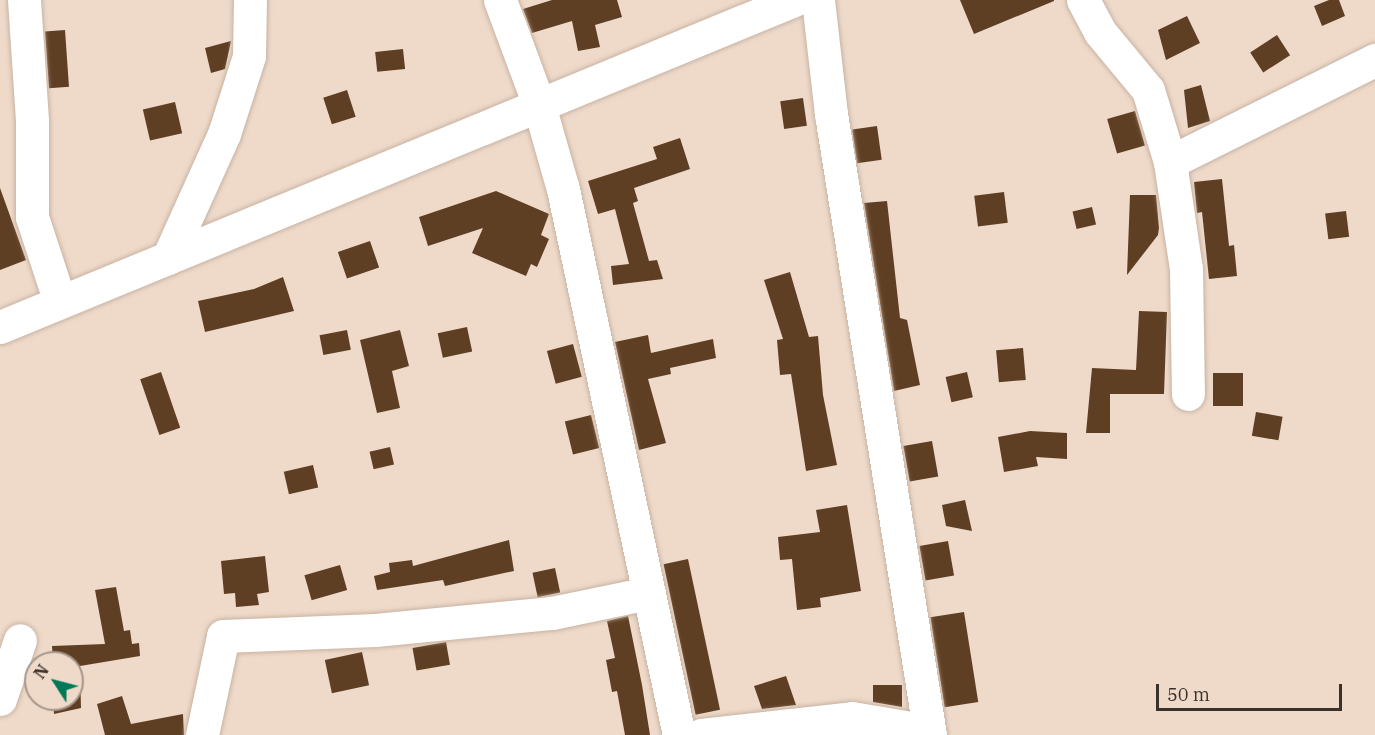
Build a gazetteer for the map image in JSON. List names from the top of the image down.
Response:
{
  "scale_bar": "50 m",
  "north": "top left"
}
